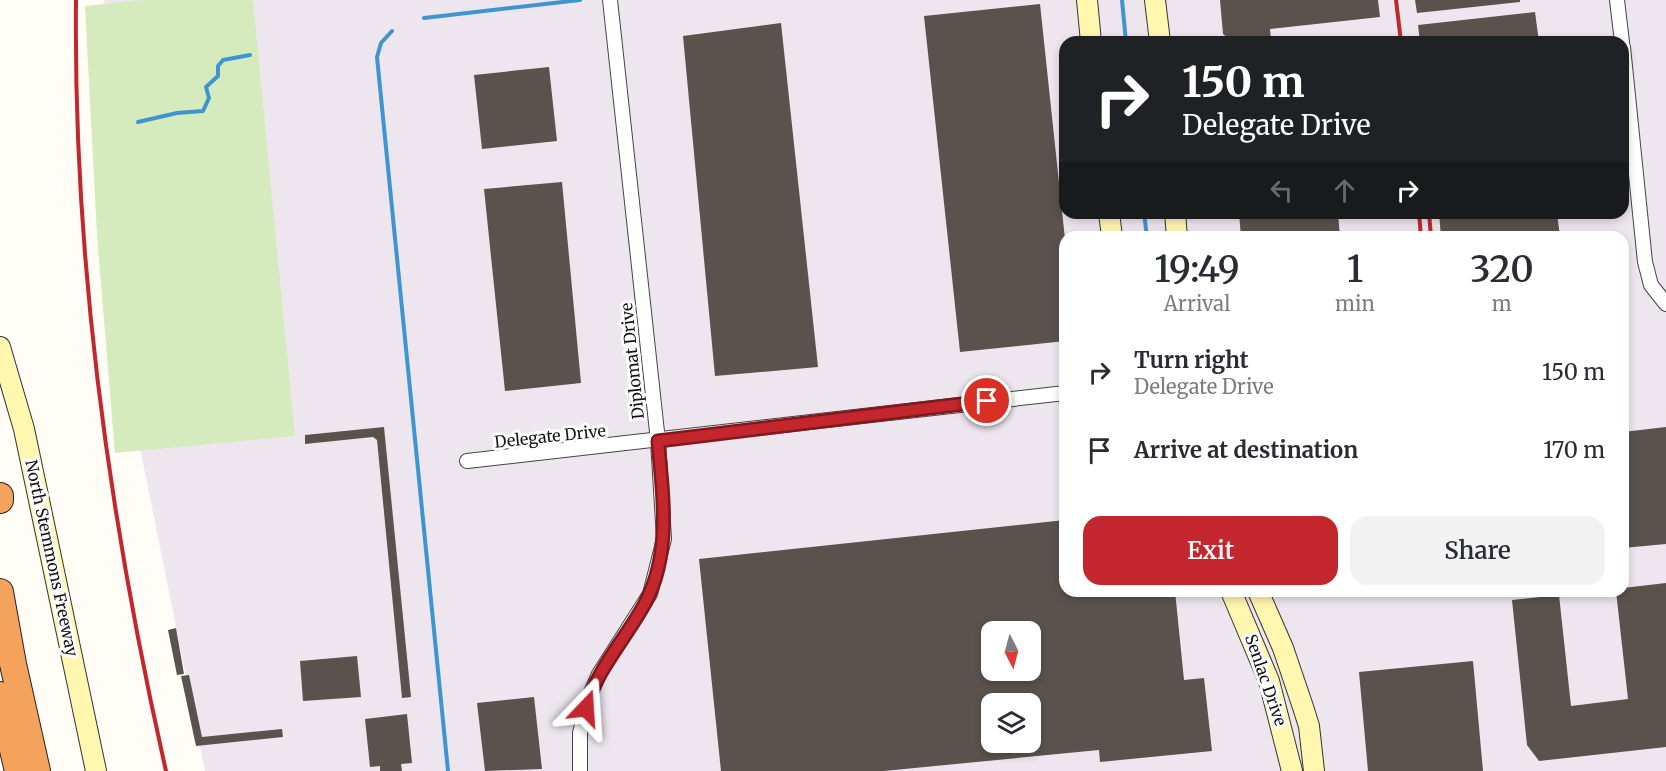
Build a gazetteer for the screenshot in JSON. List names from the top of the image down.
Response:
{
  "streets": {
    "street": [
      "Diplomat Drive",
      "Delegate Drive",
      "North Stemmons Freeway",
      "Senlac Drive"
    ]
  },
  "crossings": [
    ["Diplomat Drive", "Delegate Drive"]
  ],
  "north": "bottom",
  "page": {
    "turn": ["150 m", "Delegate Drive"],
    "eta": [
      "19:49",
      "Arrival",
      "1",
      "min",
      "320",
      "m"
    ],
    "list": [
      {
        "name": "Turn right",
        "note": "Delegate Drive",
        "value": "150 m"
      },
      {
        "name": "Arrive at destination",
        "value": "170 m"
      }
    ],
    "buttons": ["Exit", "Share"]
  }
}
